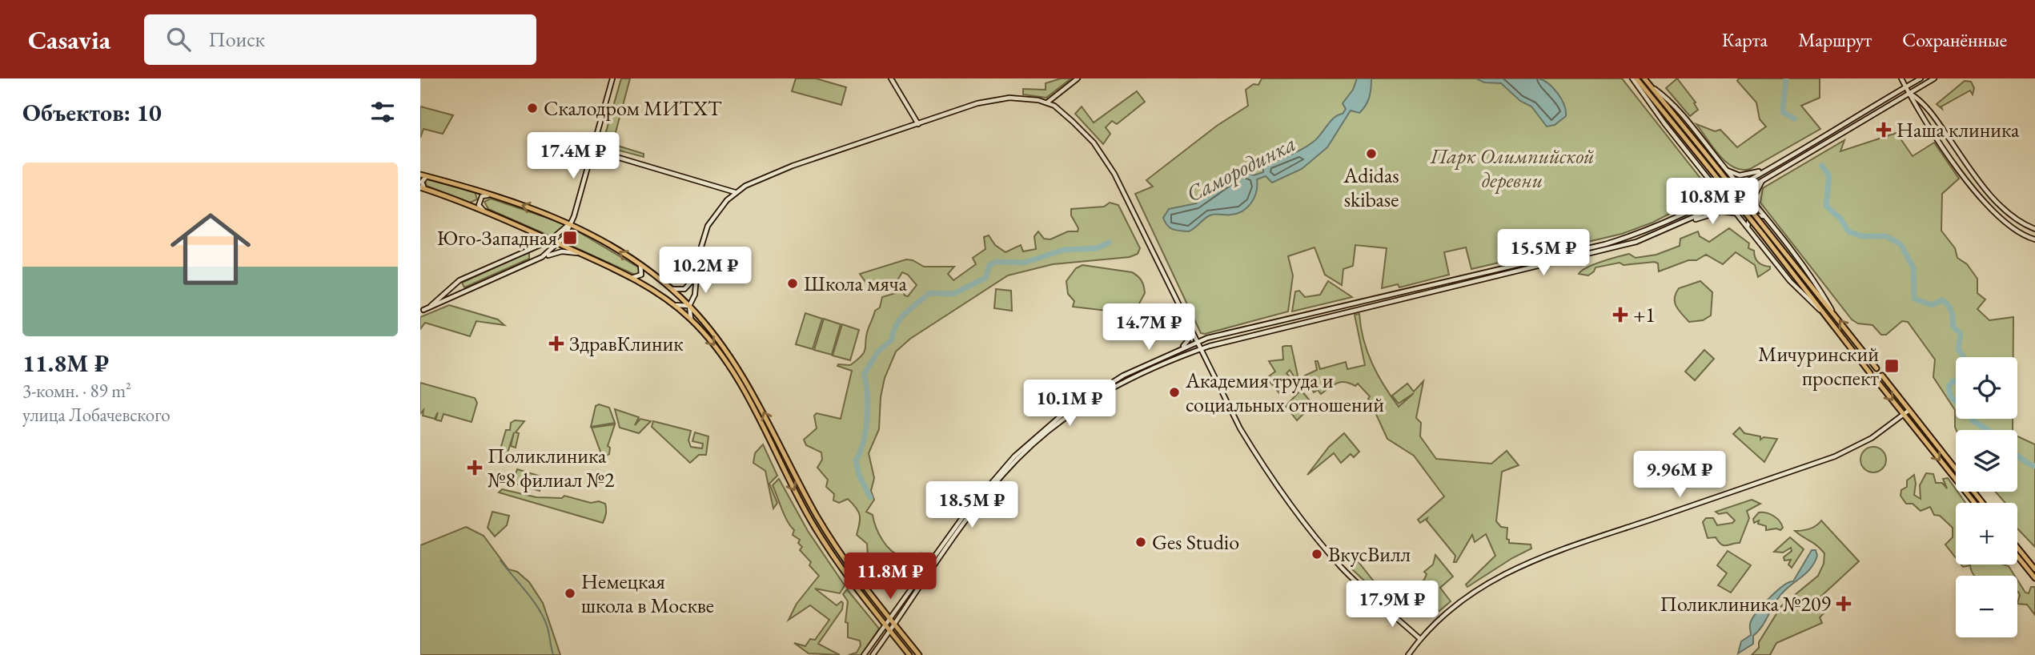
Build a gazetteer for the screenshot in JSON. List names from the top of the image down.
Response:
{
  "water": ["Самородинка"],
  "parks": ["Парк Олимпийской деревни"],
  "places": {
    "other": [
      "Скалодром МИТХТ",
      "Adidas skibase",
      "Школа мяча",
      "Академия труда и социальных отношений",
      "Ges Studio",
      "ВкусВилл",
      "Немецкая школа в Москве"
    ],
    "health": [
      "Наша клиника",
      "+1",
      "ЗдравКлиник",
      "Поликлиника №8 филиал №2",
      "Поликлиника №209"
    ],
    "transit": ["Юго-Западная", "Мичуринский проспект"]
  },
  "page": {
    "header": "Casavia",
    "search": "Поиск",
    "nav": ["Карта", "Маршрут", "Сохранённые"],
    "heading": "Объектов: 10",
    "price": [
      "17.4M ₽",
      "10.8M ₽",
      "15.5M ₽",
      "10.2M ₽",
      "14.7M ₽",
      "10.1M ₽",
      "9.96M ₽",
      "18.5M ₽",
      "11.8M ₽",
      "17.9M ₽"
    ],
    "list": [
      {
        "name": "11.8M ₽",
        "note": "3-комн. · 89 m² · улица Лобачевского"
      }
    ],
    "map_buttons": ["+", "−"]
  }
}
